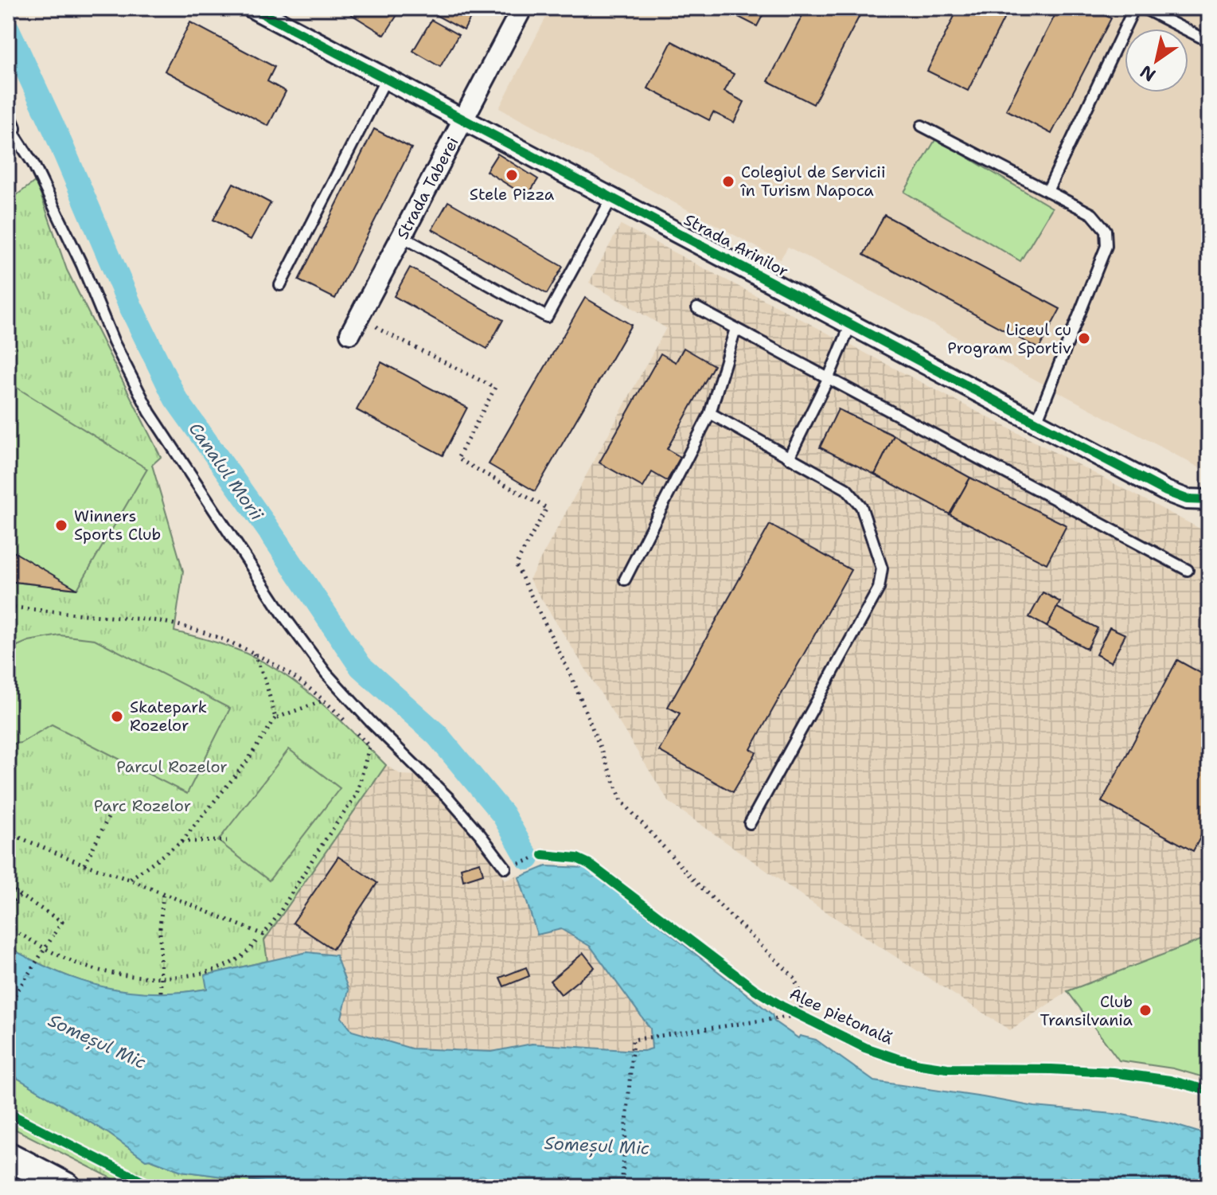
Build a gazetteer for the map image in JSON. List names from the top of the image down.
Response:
{
  "streets": {
    "street": ["Strada Taberei", "Strada Arinilor"],
    "cycle path": ["Alee pietonală"]
  },
  "crossings": [
    ["Strada Taberei", "Strada Arinilor"]
  ],
  "water": ["Canalul Morii", "Someșul Mic"],
  "parks": ["Parcul Rozelor", "Parc Rozelor"],
  "places": [
    "Stele Pizza",
    "Colegiul de Servicii în Turism Napoca",
    "Liceul cu Program Sportiv",
    "Winners Sports Club",
    "Skatepark Rozelor",
    "Club Transilvania"
  ],
  "north": "bottom left"
}
